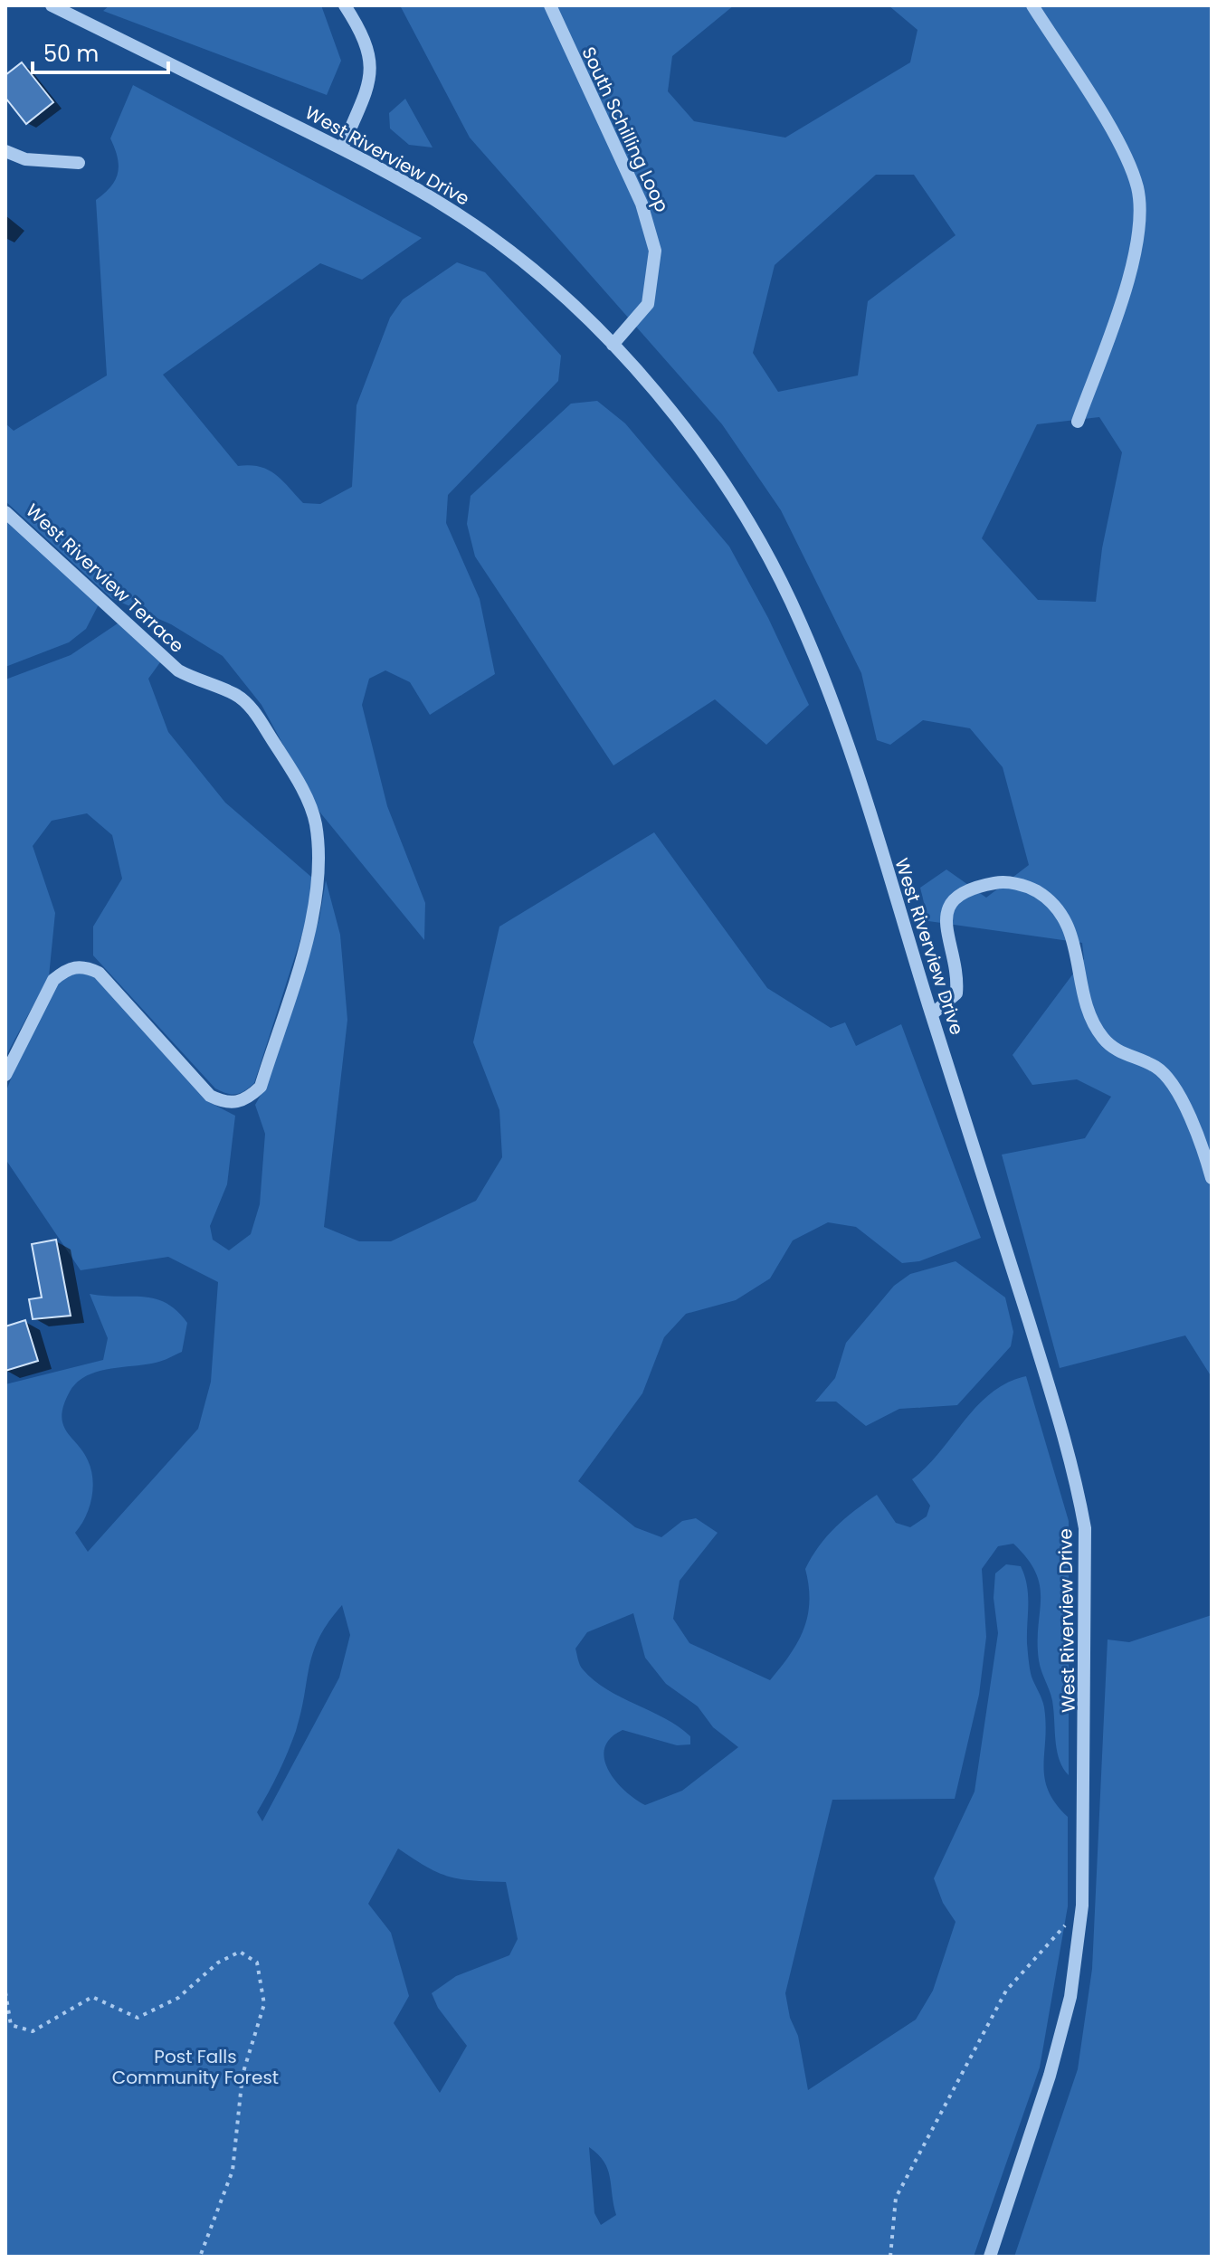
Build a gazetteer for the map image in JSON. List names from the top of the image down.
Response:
{
  "streets": {
    "street": ["South Schilling Loop", "West Riverview Drive", "West Riverview Terrace"]
  },
  "crossings": [
    ["South Schilling Loop", "West Riverview Drive"]
  ],
  "parks": ["Post Falls Community Forest"],
  "scale_bar": "50 m"
}
